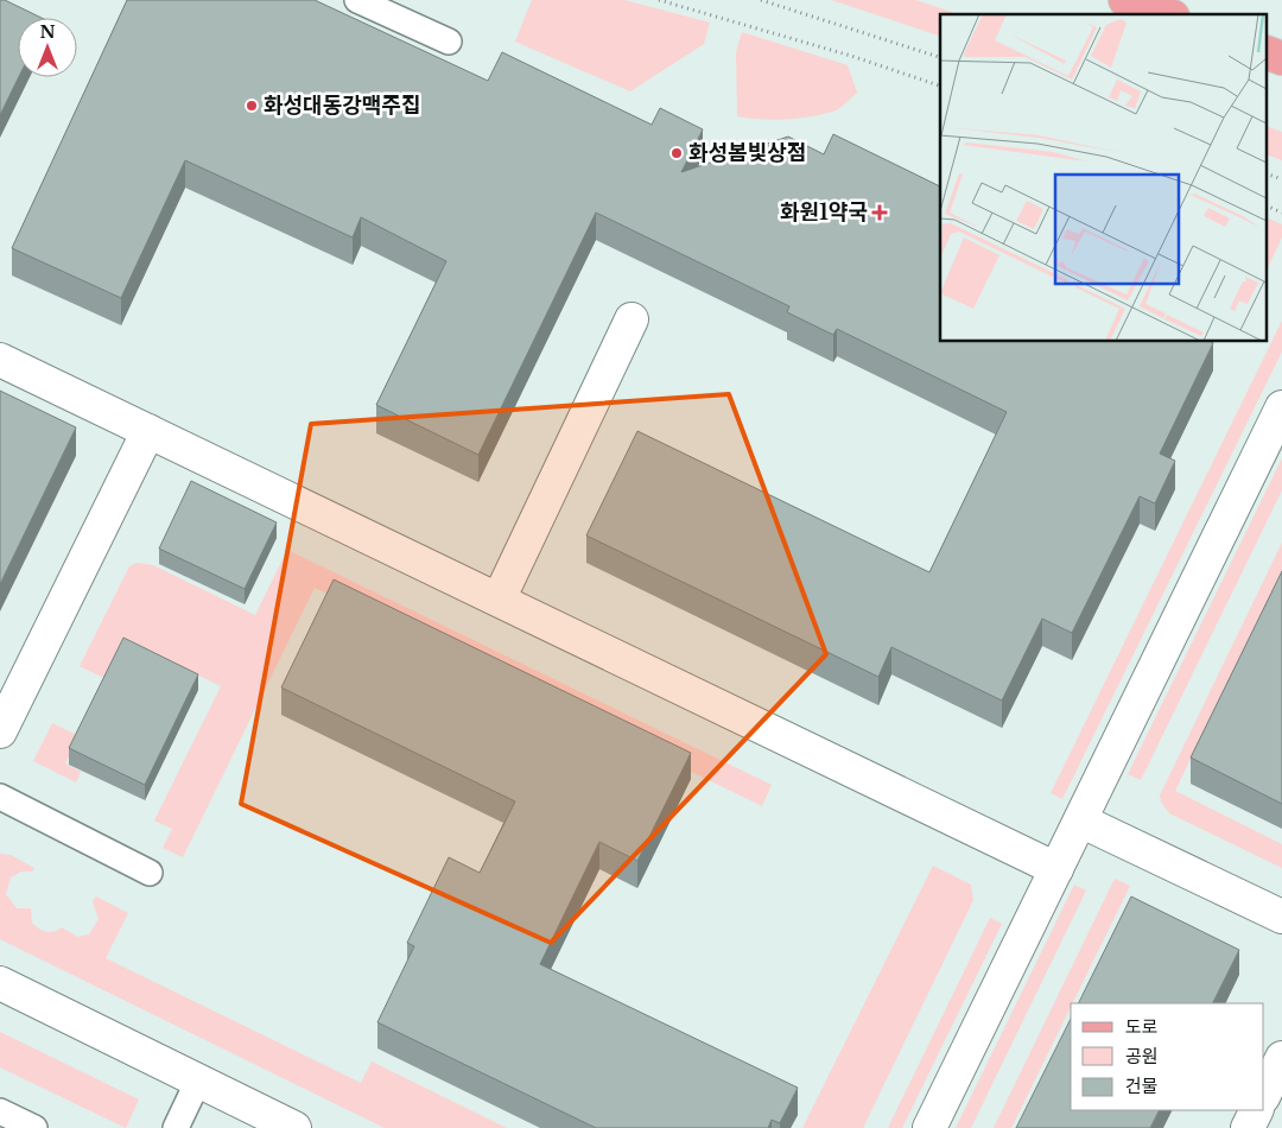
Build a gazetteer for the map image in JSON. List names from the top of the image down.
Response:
{
  "places": {
    "other": ["화성대동강맥주집", "화성봄빛상점"],
    "health": ["화원1약국"]
  },
  "legend": ["도로", "공원", "건물"],
  "north": "top"
}
